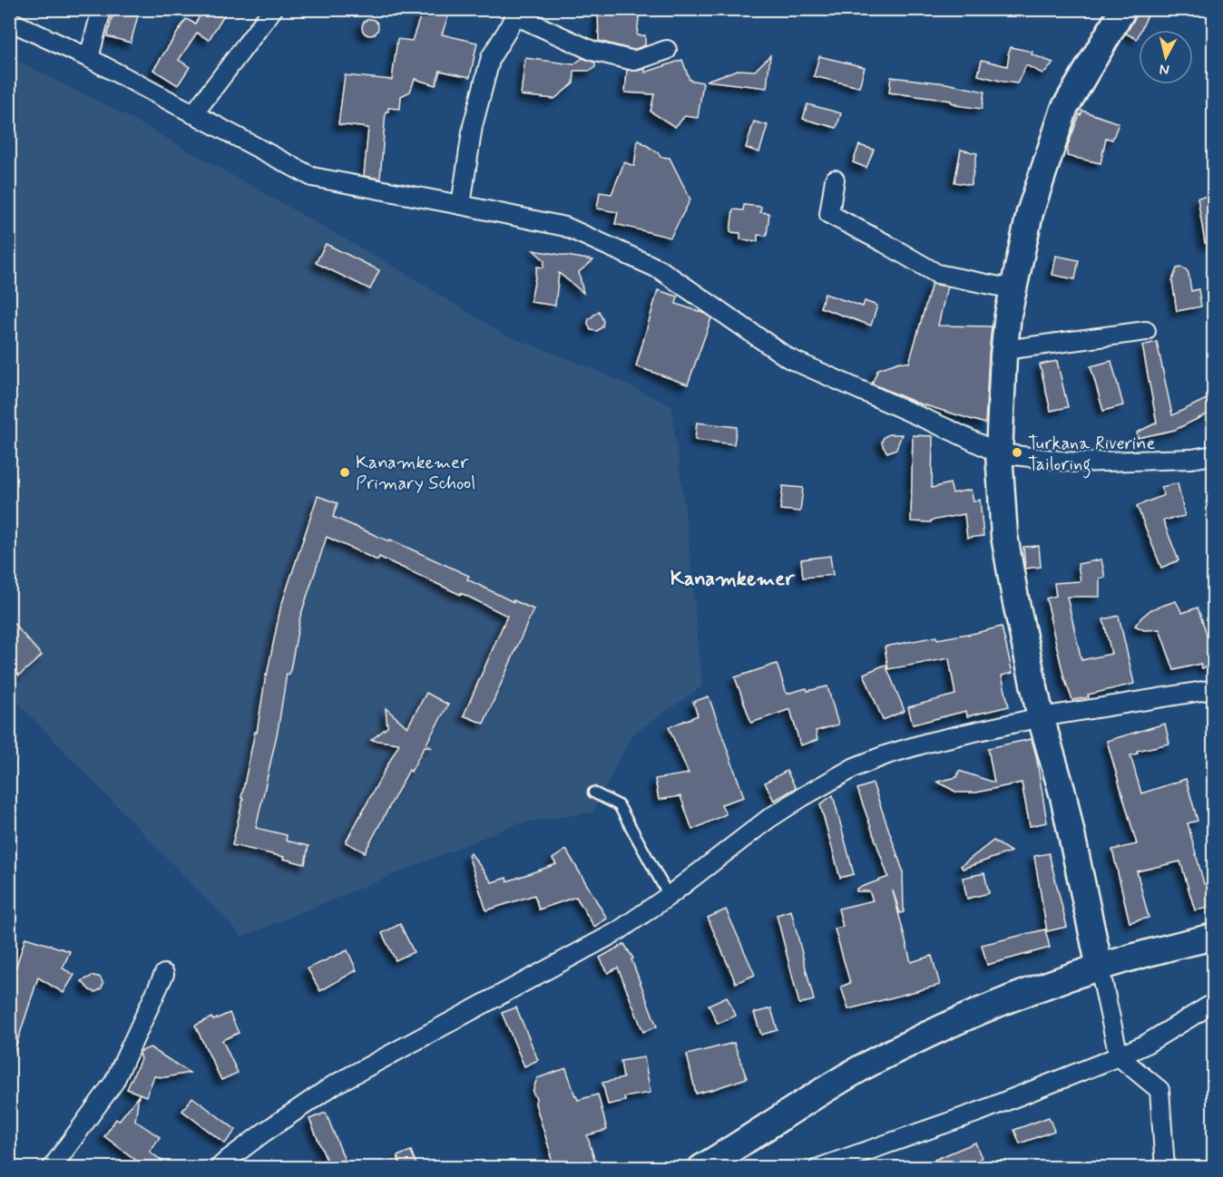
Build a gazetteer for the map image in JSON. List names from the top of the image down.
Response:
{
  "districts": ["Kanamkemer"],
  "places": ["Turkana Riverine Tailoring", "Kanamkemer Primary School"],
  "north": "bottom"
}
